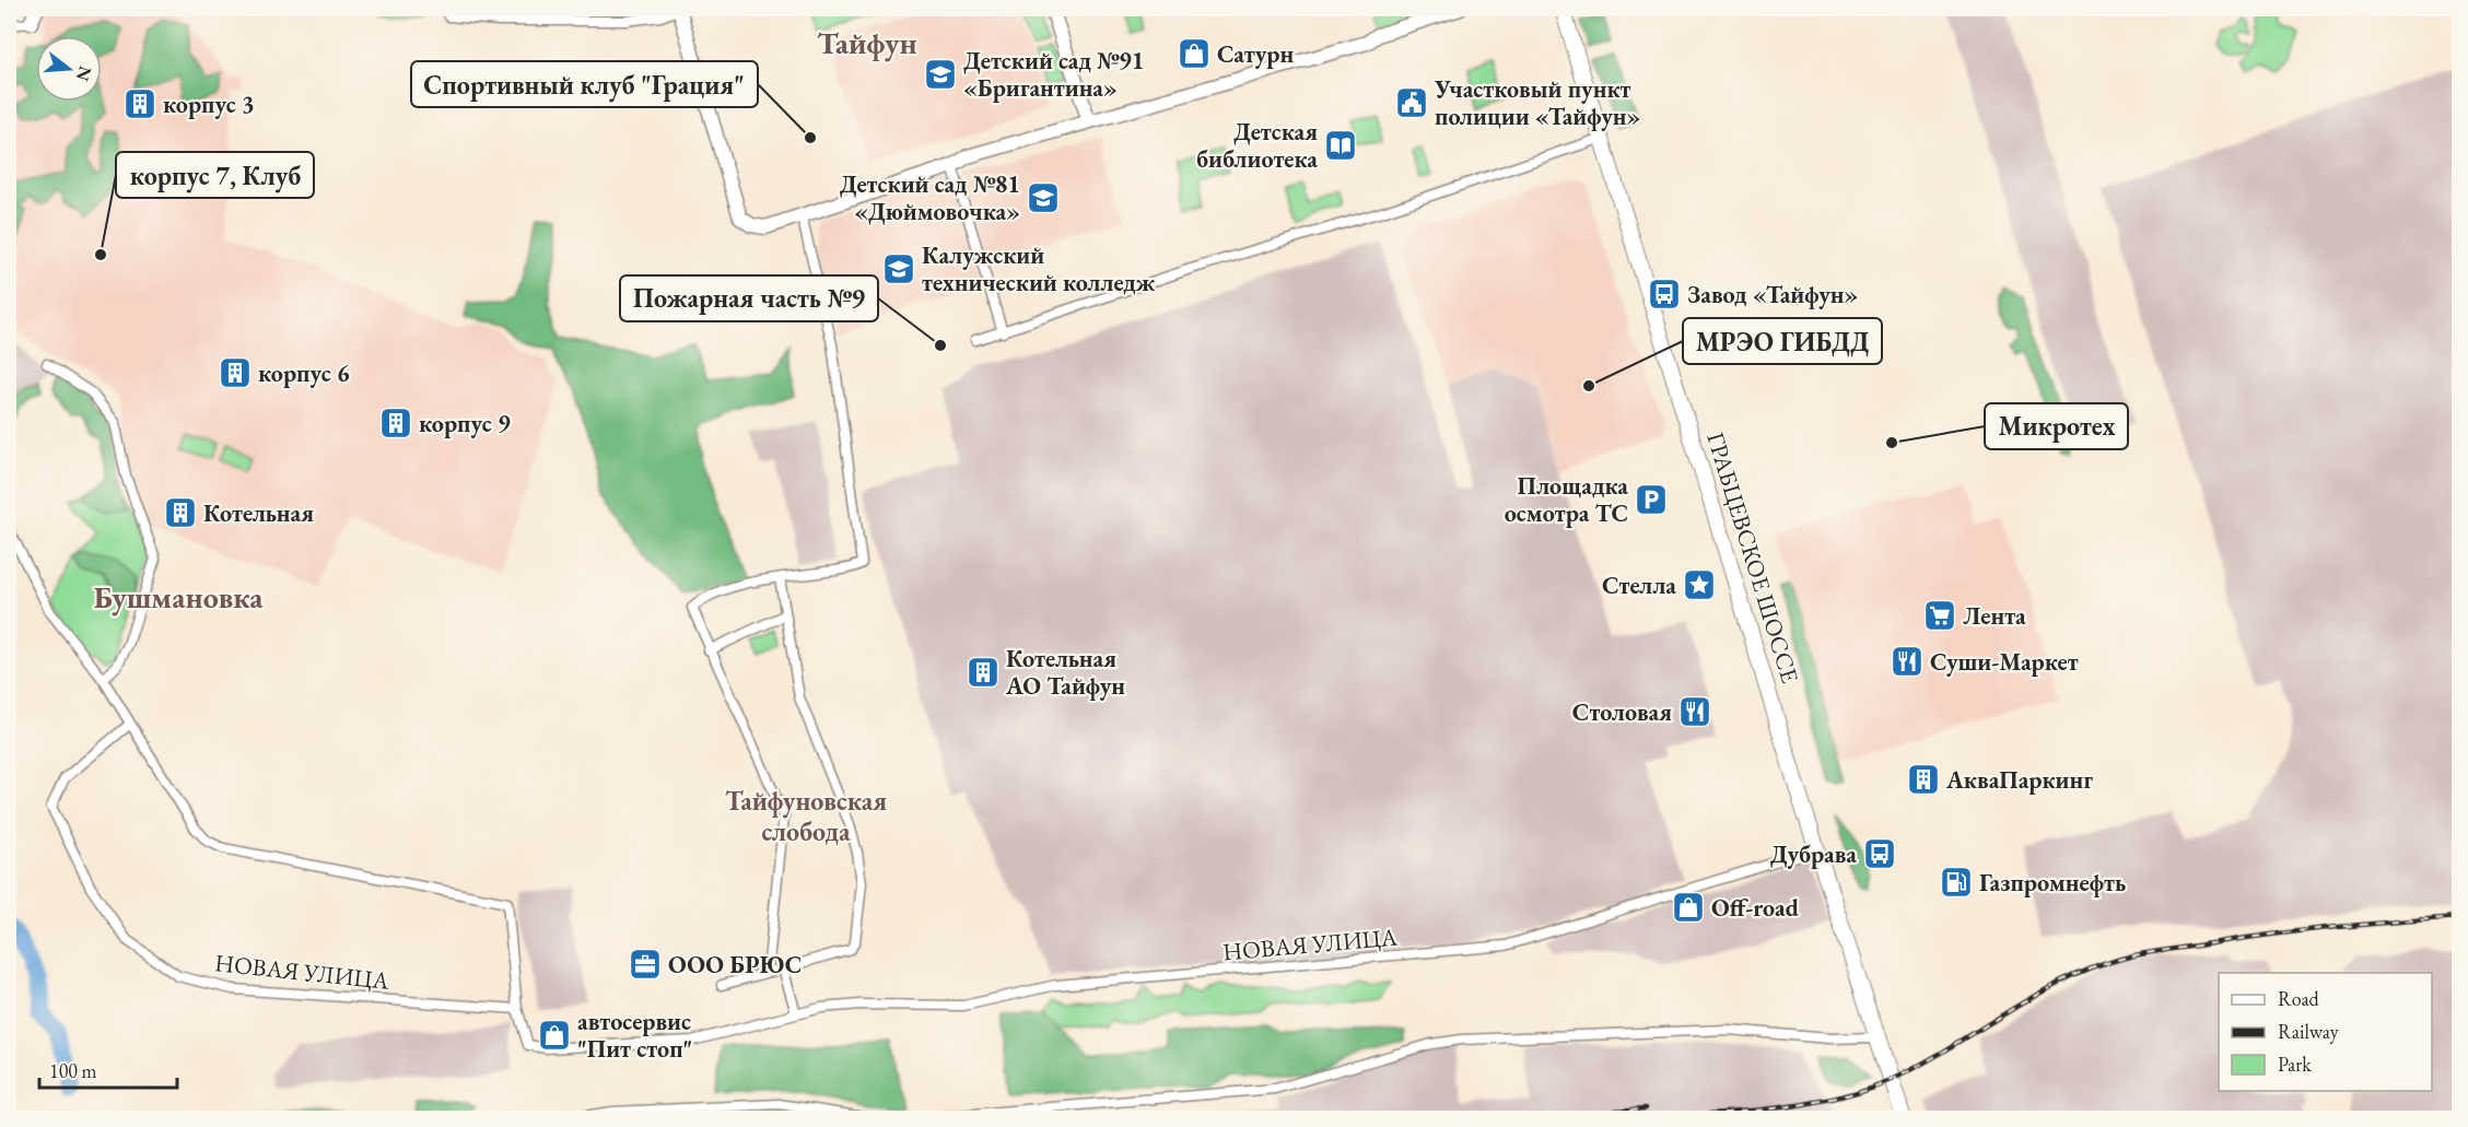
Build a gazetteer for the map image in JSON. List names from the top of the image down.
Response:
{
  "streets": {
    "main road": ["ГРАБЦЕВСКОЕ ШОССЕ"],
    "street": ["НОВАЯ УЛИЦА"]
  },
  "crossings": [
    ["ГРАБЦЕВСКОЕ ШОССЕ", "НОВАЯ УЛИЦА"]
  ],
  "districts": ["Тайфун", "Бушмановка", "Тайфуновская слобода"],
  "places": {
    "shop": ["Сатурн", "Off-road", "автосервис \"Пит стоп\""],
    "school or university": ["Детский сад №91 «Бригантина»", "Детский сад №81 «Дюймовочка»", "Калужский технический колледж"],
    "public building": ["Участковый пункт полиции «Тайфун»"],
    "building": [
      "корпус 3",
      "корпус 6",
      "корпус 9",
      "Котельная",
      "Котельная АО Тайфун",
      "АкваПаркинг"
    ],
    "other": [
      "Спортивный клуб \"Грация\"",
      "корпус 7, Клуб",
      "Пожарная часть №9",
      "МРЭО ГИБДД",
      "Микротех"
    ],
    "library": ["Детская библиотека"],
    "bus stop": ["Завод «Тайфун»", "Дубрава"],
    "parking": ["Площадка осмотра ТС"],
    "place": ["Стелла"],
    "supermarket": ["Лента"],
    "restaurant": ["Суши-Маркет", "Столовая"],
    "fuel station": ["Газпромнефть"],
    "office": ["ООО БРЮС"]
  },
  "legend": ["Road", "Railway", "Park"],
  "scale_bar": "100 m",
  "north": "right"
}
